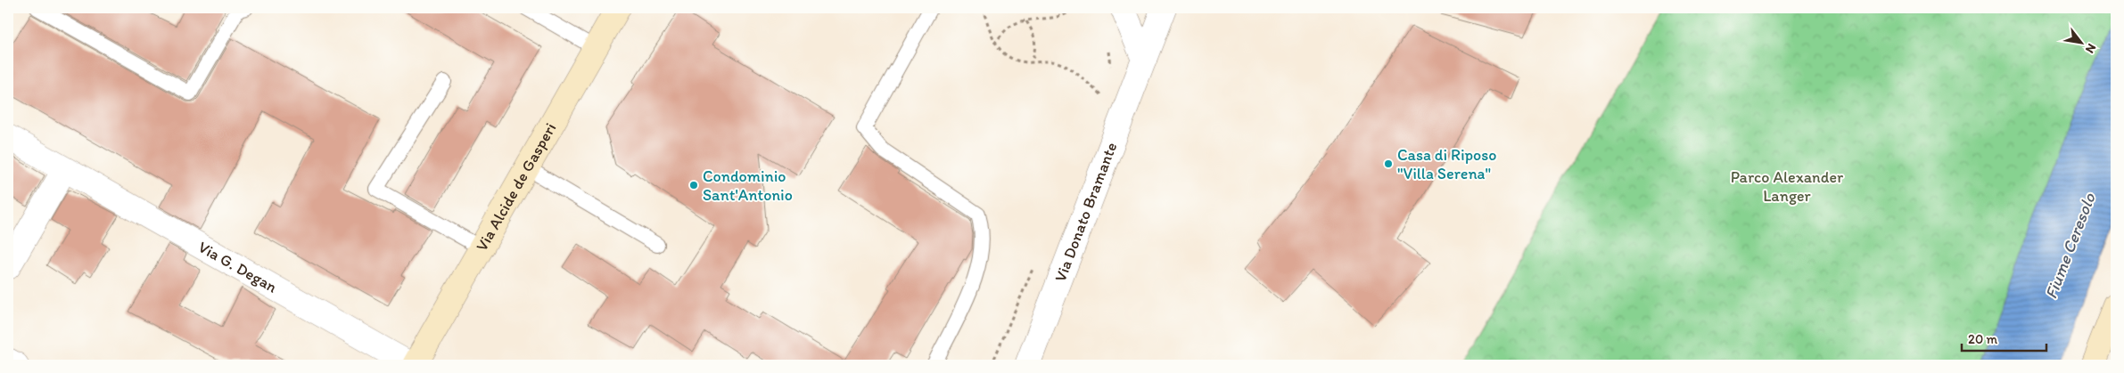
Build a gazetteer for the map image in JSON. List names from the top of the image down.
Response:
{
  "streets": {
    "street": ["Via Alcide de Gasperi", "Via Donato Bramante", "Via G. Degan"]
  },
  "water": ["Fiume Ceresolo"],
  "parks": ["Parco Alexander Langer"],
  "places": ["Casa di Riposo \"Villa Serena\"", "Condominio Sant'Antonio"],
  "scale_bar": "20 m",
  "north": "bottom right"
}
